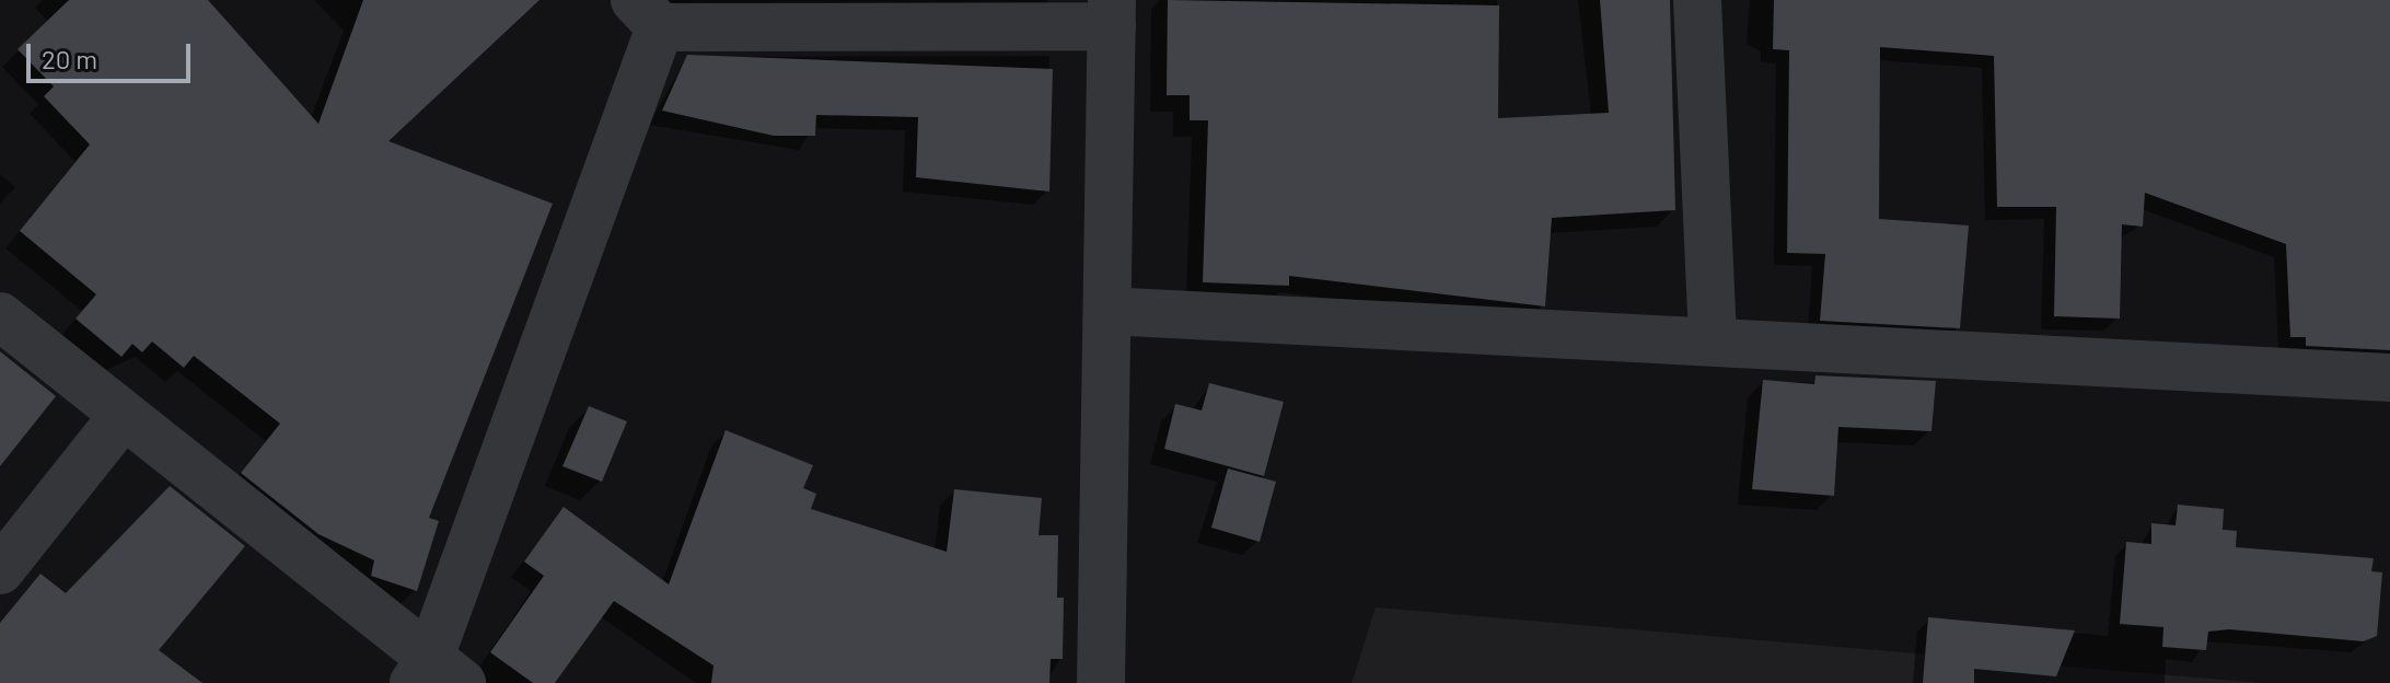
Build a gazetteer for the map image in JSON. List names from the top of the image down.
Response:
{
  "scale_bar": "20 m"
}
